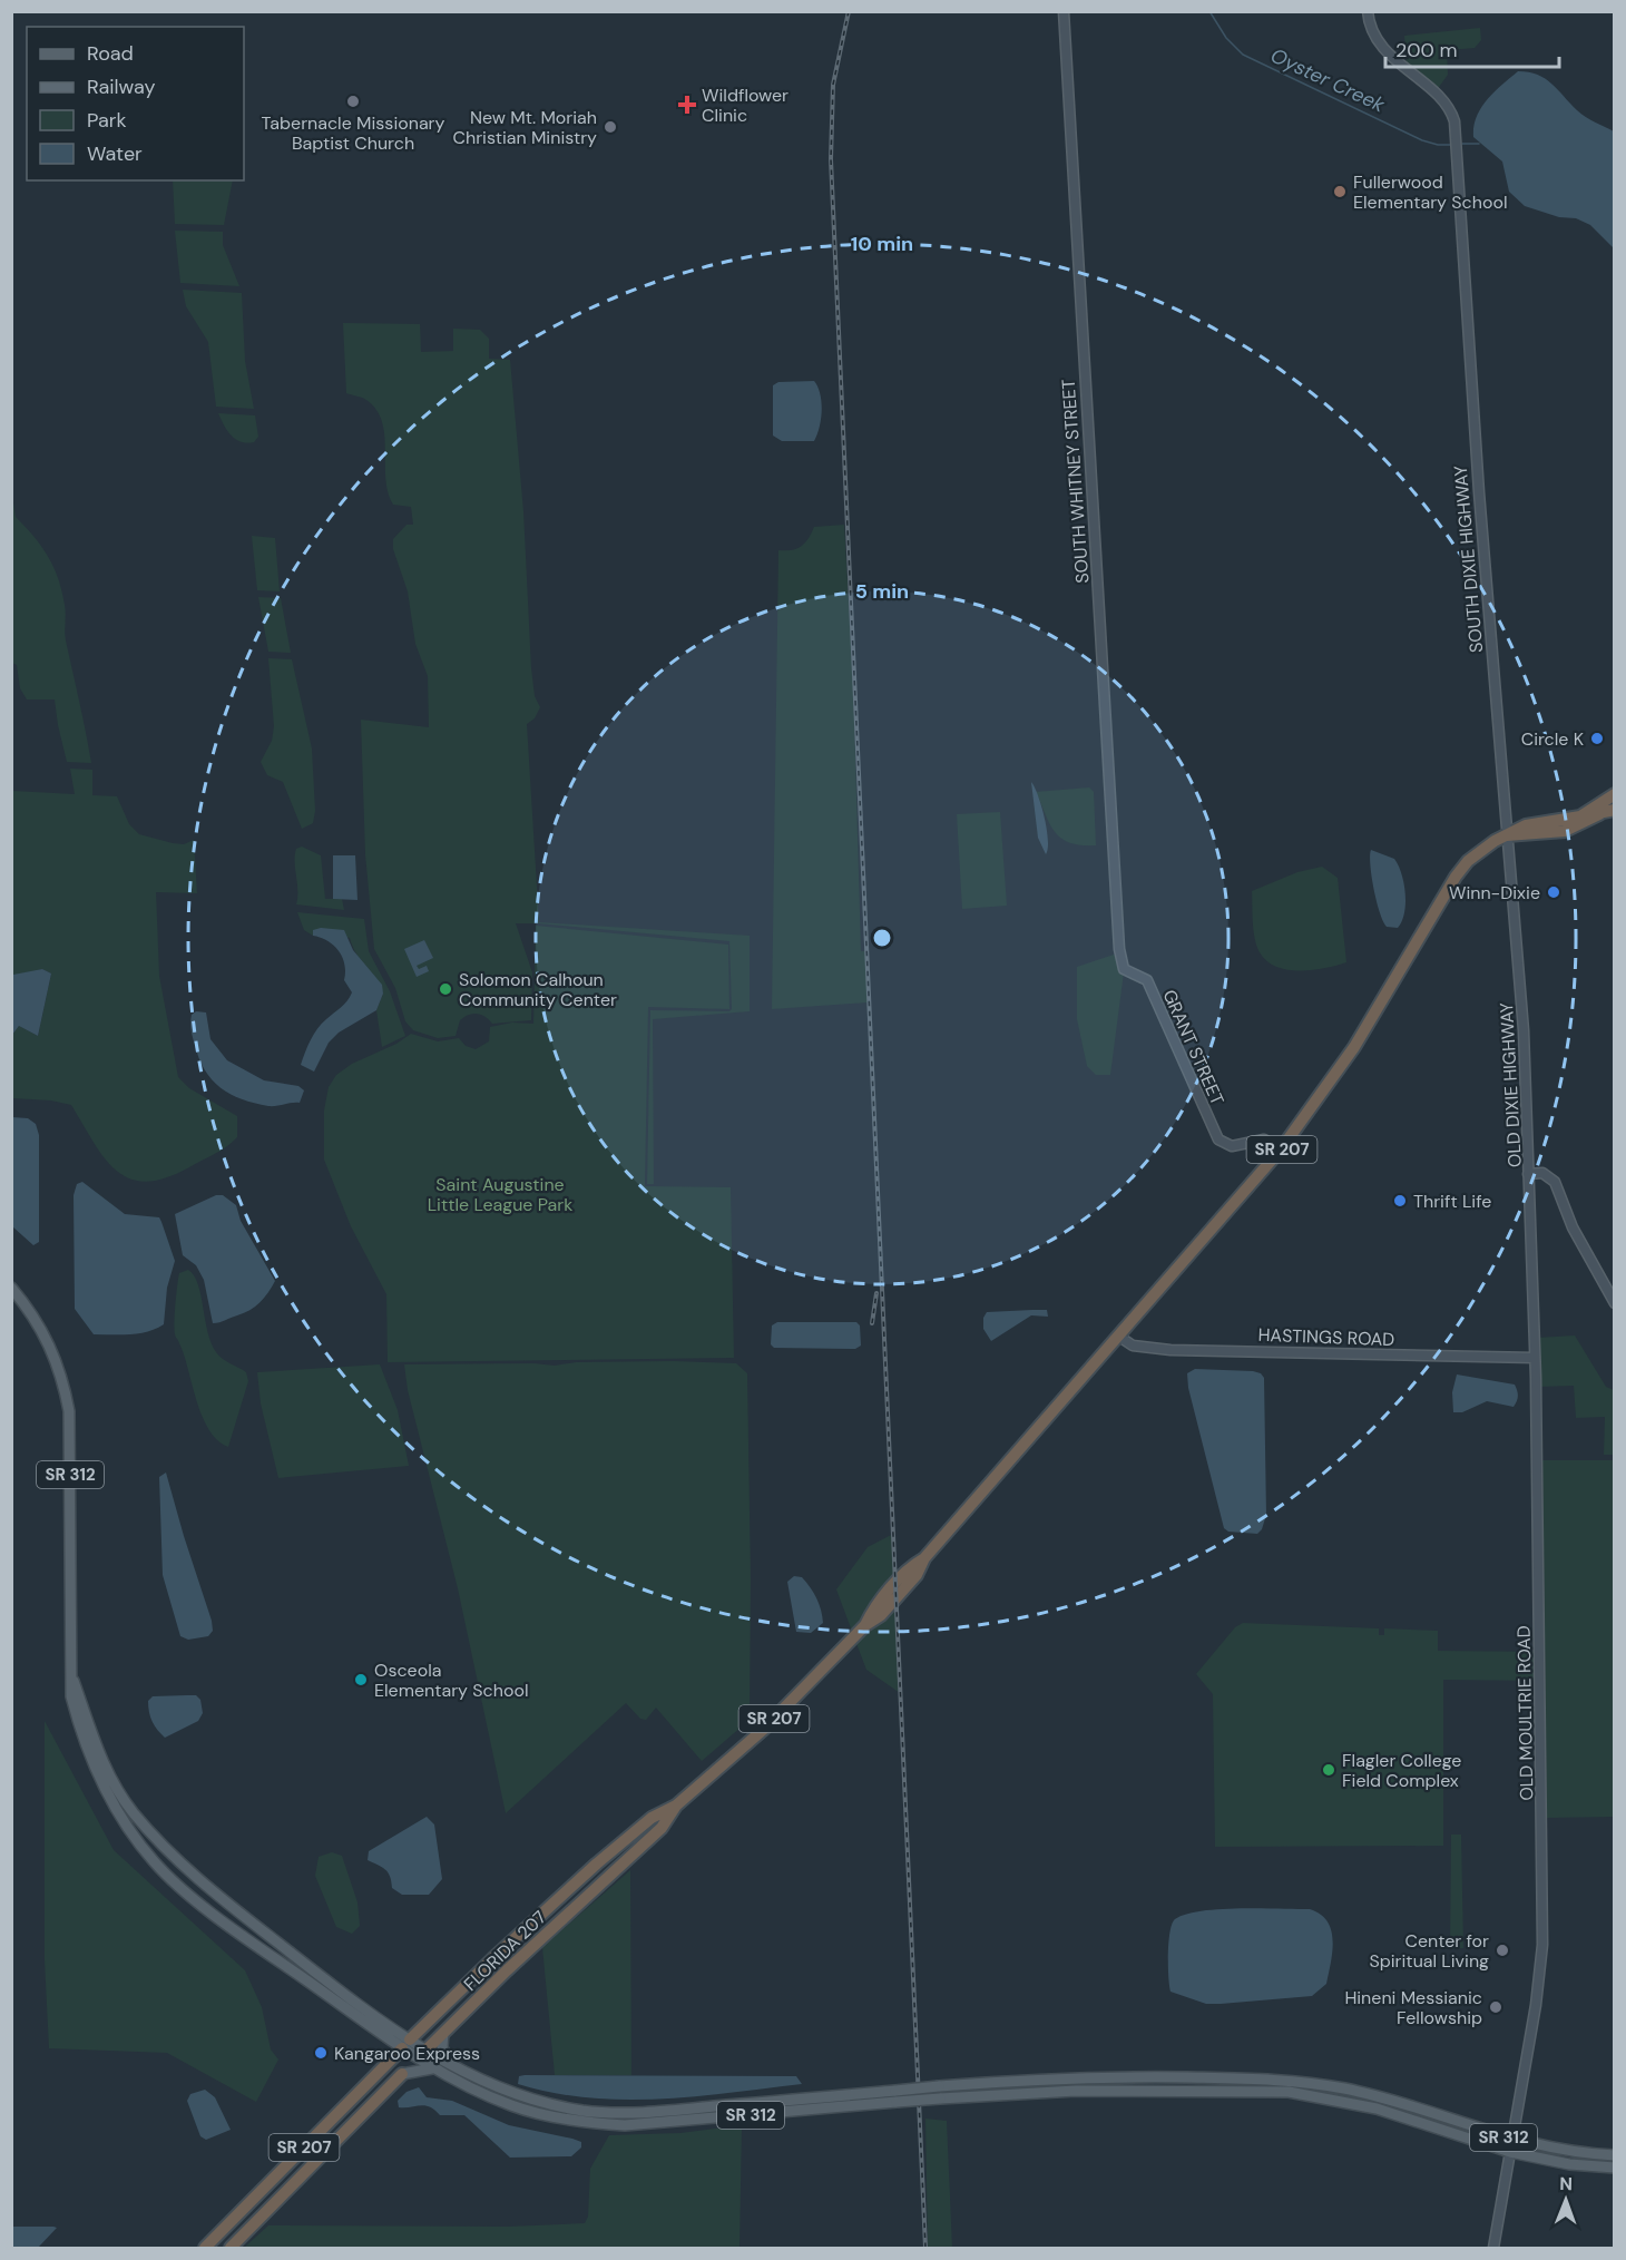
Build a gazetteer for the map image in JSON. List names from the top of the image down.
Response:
{
  "streets": {
    "highway": ["SR 207", "FLORIDA 207"],
    "main road": [
      "SOUTH WHITNEY STREET",
      "SOUTH DIXIE HIGHWAY",
      "GRANT STREET",
      "OLD DIXIE HIGHWAY",
      "HASTINGS ROAD",
      "SR 312",
      "OLD MOULTRIE ROAD"
    ]
  },
  "crossings": [
    ["SOUTH WHITNEY STREET", "GRANT STREET"],
    ["SOUTH DIXIE HIGHWAY", "OLD DIXIE HIGHWAY"],
    ["SOUTH DIXIE HIGHWAY", "SR 207"],
    ["GRANT STREET", "SR 207"],
    ["OLD DIXIE HIGHWAY", "OLD MOULTRIE ROAD"],
    ["SR 207", "HASTINGS ROAD"],
    ["SR 207", "SR 312"],
    ["SR 207", "FLORIDA 207"],
    ["HASTINGS ROAD", "OLD MOULTRIE ROAD"],
    ["SR 312", "OLD MOULTRIE ROAD"],
    ["SR 312", "FLORIDA 207"]
  ],
  "water": ["Oyster Creek"],
  "parks": ["Saint Augustine Little League Park"],
  "places": {
    "other": [
      "Tabernacle Missionary Baptist Church",
      "New Mt. Moriah Christian Ministry",
      "Fullerwood Elementary School",
      "Circle K",
      "Winn-Dixie",
      "Solomon Calhoun Community Center",
      "Thrift Life",
      "Osceola Elementary School",
      "Flagler College Field Complex",
      "Center for Spiritual Living",
      "Hineni Messianic Fellowship",
      "Kangaroo Express"
    ],
    "health": ["Wildflower Clinic"]
  },
  "legend": [
    "Road",
    "Railway",
    "Park",
    "Water"
  ],
  "scale_bar": "200 m",
  "north": "top",
  "rings": ["10 min", "5 min"]
}
